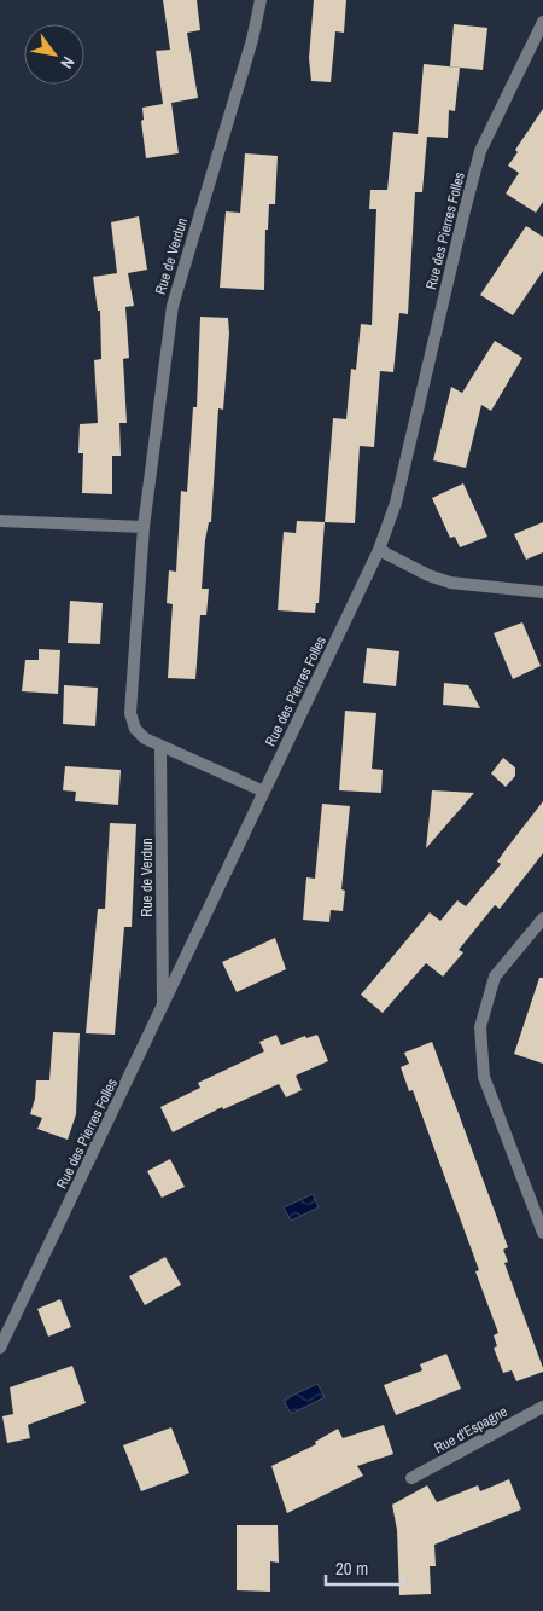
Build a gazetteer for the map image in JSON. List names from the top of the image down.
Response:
{
  "streets": {
    "street": ["Rue des Pierres Folles", "Rue de Verdun", "Rue d'Espagne"]
  },
  "crossings": [
    ["Rue des Pierres Folles", "Rue de Verdun"]
  ],
  "scale_bar": "20 m",
  "north": "bottom right"
}
